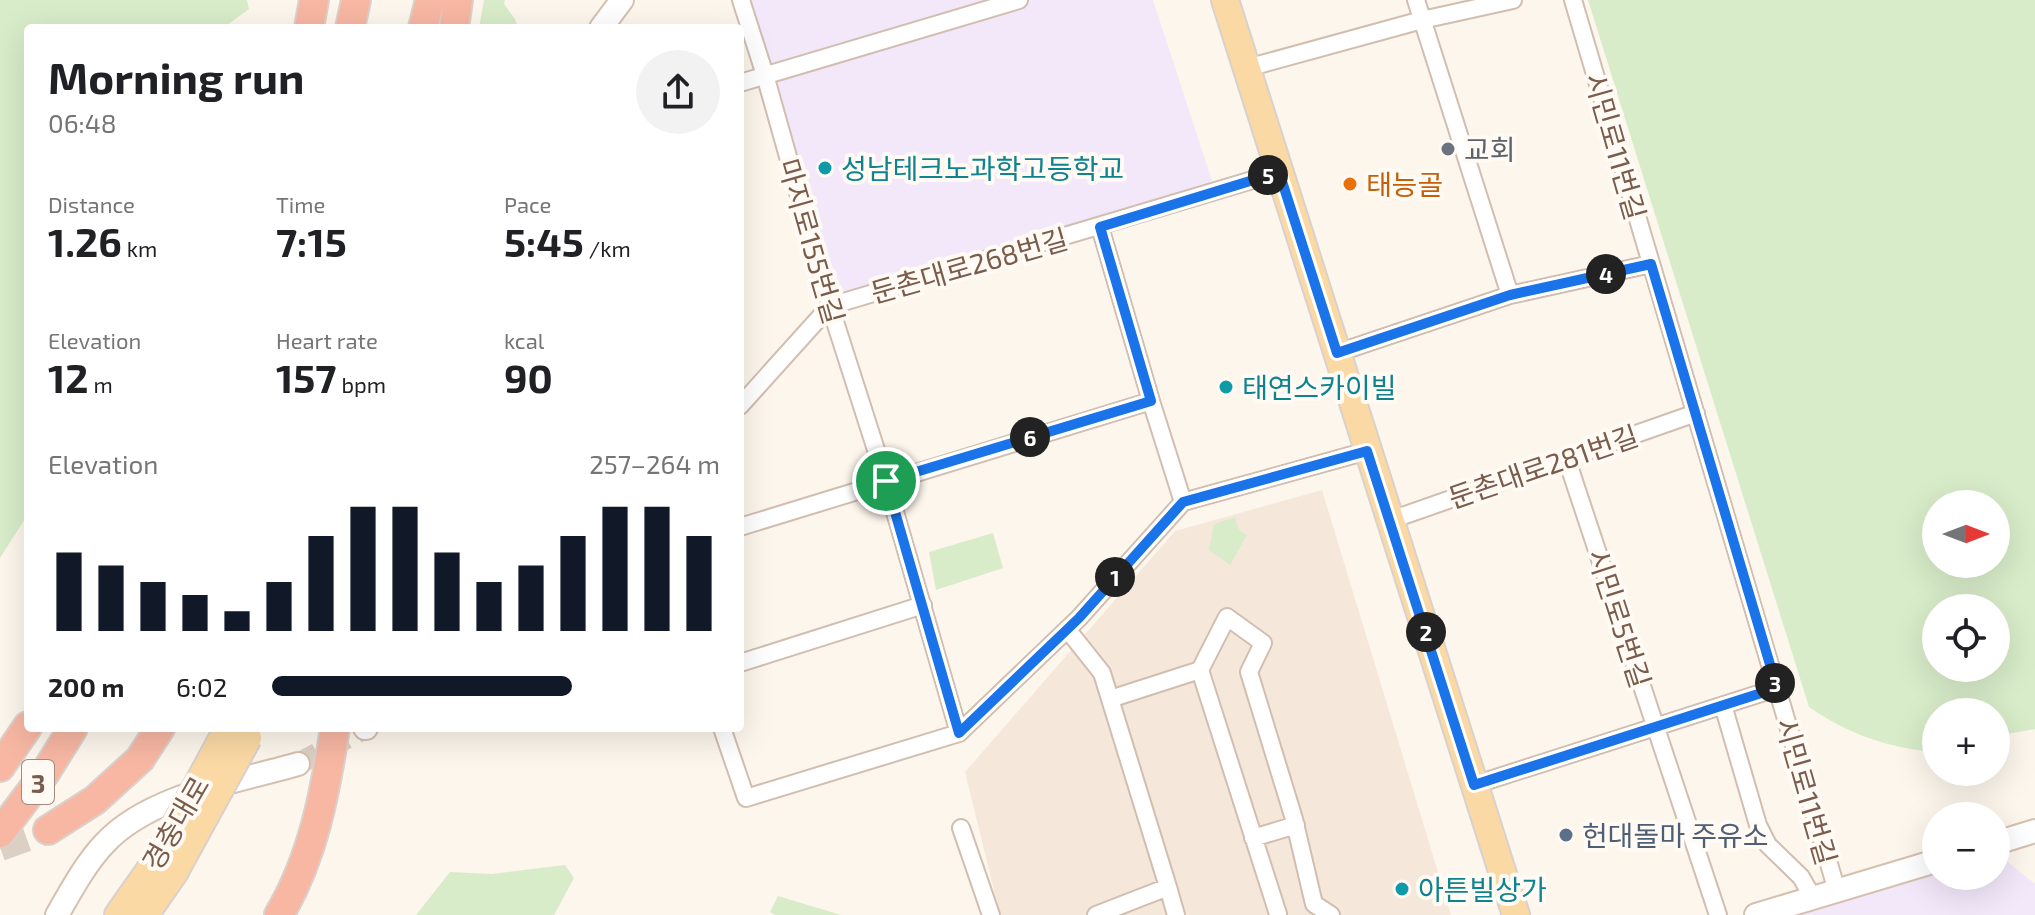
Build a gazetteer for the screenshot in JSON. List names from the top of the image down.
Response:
{
  "streets": {
    "highway": ["3"],
    "main road": ["경충대로"],
    "street": [
      "시민로11번길",
      "마지로155번길",
      "둔촌대로268번길",
      "둔촌대로281번길",
      "시민로5번길"
    ]
  },
  "crossings": [
    ["시민로11번길", "둔촌대로281번길"],
    ["마지로155번길", "둔촌대로268번길"],
    ["둔촌대로281번길", "시민로5번길"]
  ],
  "places": [
    "교회",
    "성남테크노과학고등학교",
    "태능골",
    "태연스카이빌",
    "헌대돌마 주유소",
    "아튼빌상가"
  ],
  "north": "right",
  "page": {
    "heading": ["Morning run", "06:48"],
    "pins": [
      "5",
      "4",
      "6",
      "1",
      "2",
      "3"
    ],
    "stats": [
      ["Distance", "1.26 km"],
      ["Time", "7:15"],
      ["Pace", "5:45 /km"],
      ["Elevation", "12 m"],
      ["Heart rate", "157 bpm"],
      ["kcal", "90"]
    ],
    "chart": ["Elevation", "257–264 m"],
    "map_buttons": ["+", "−"],
    "list": [
      {
        "name": "200 m",
        "note": "6:02"
      }
    ]
  }
}
